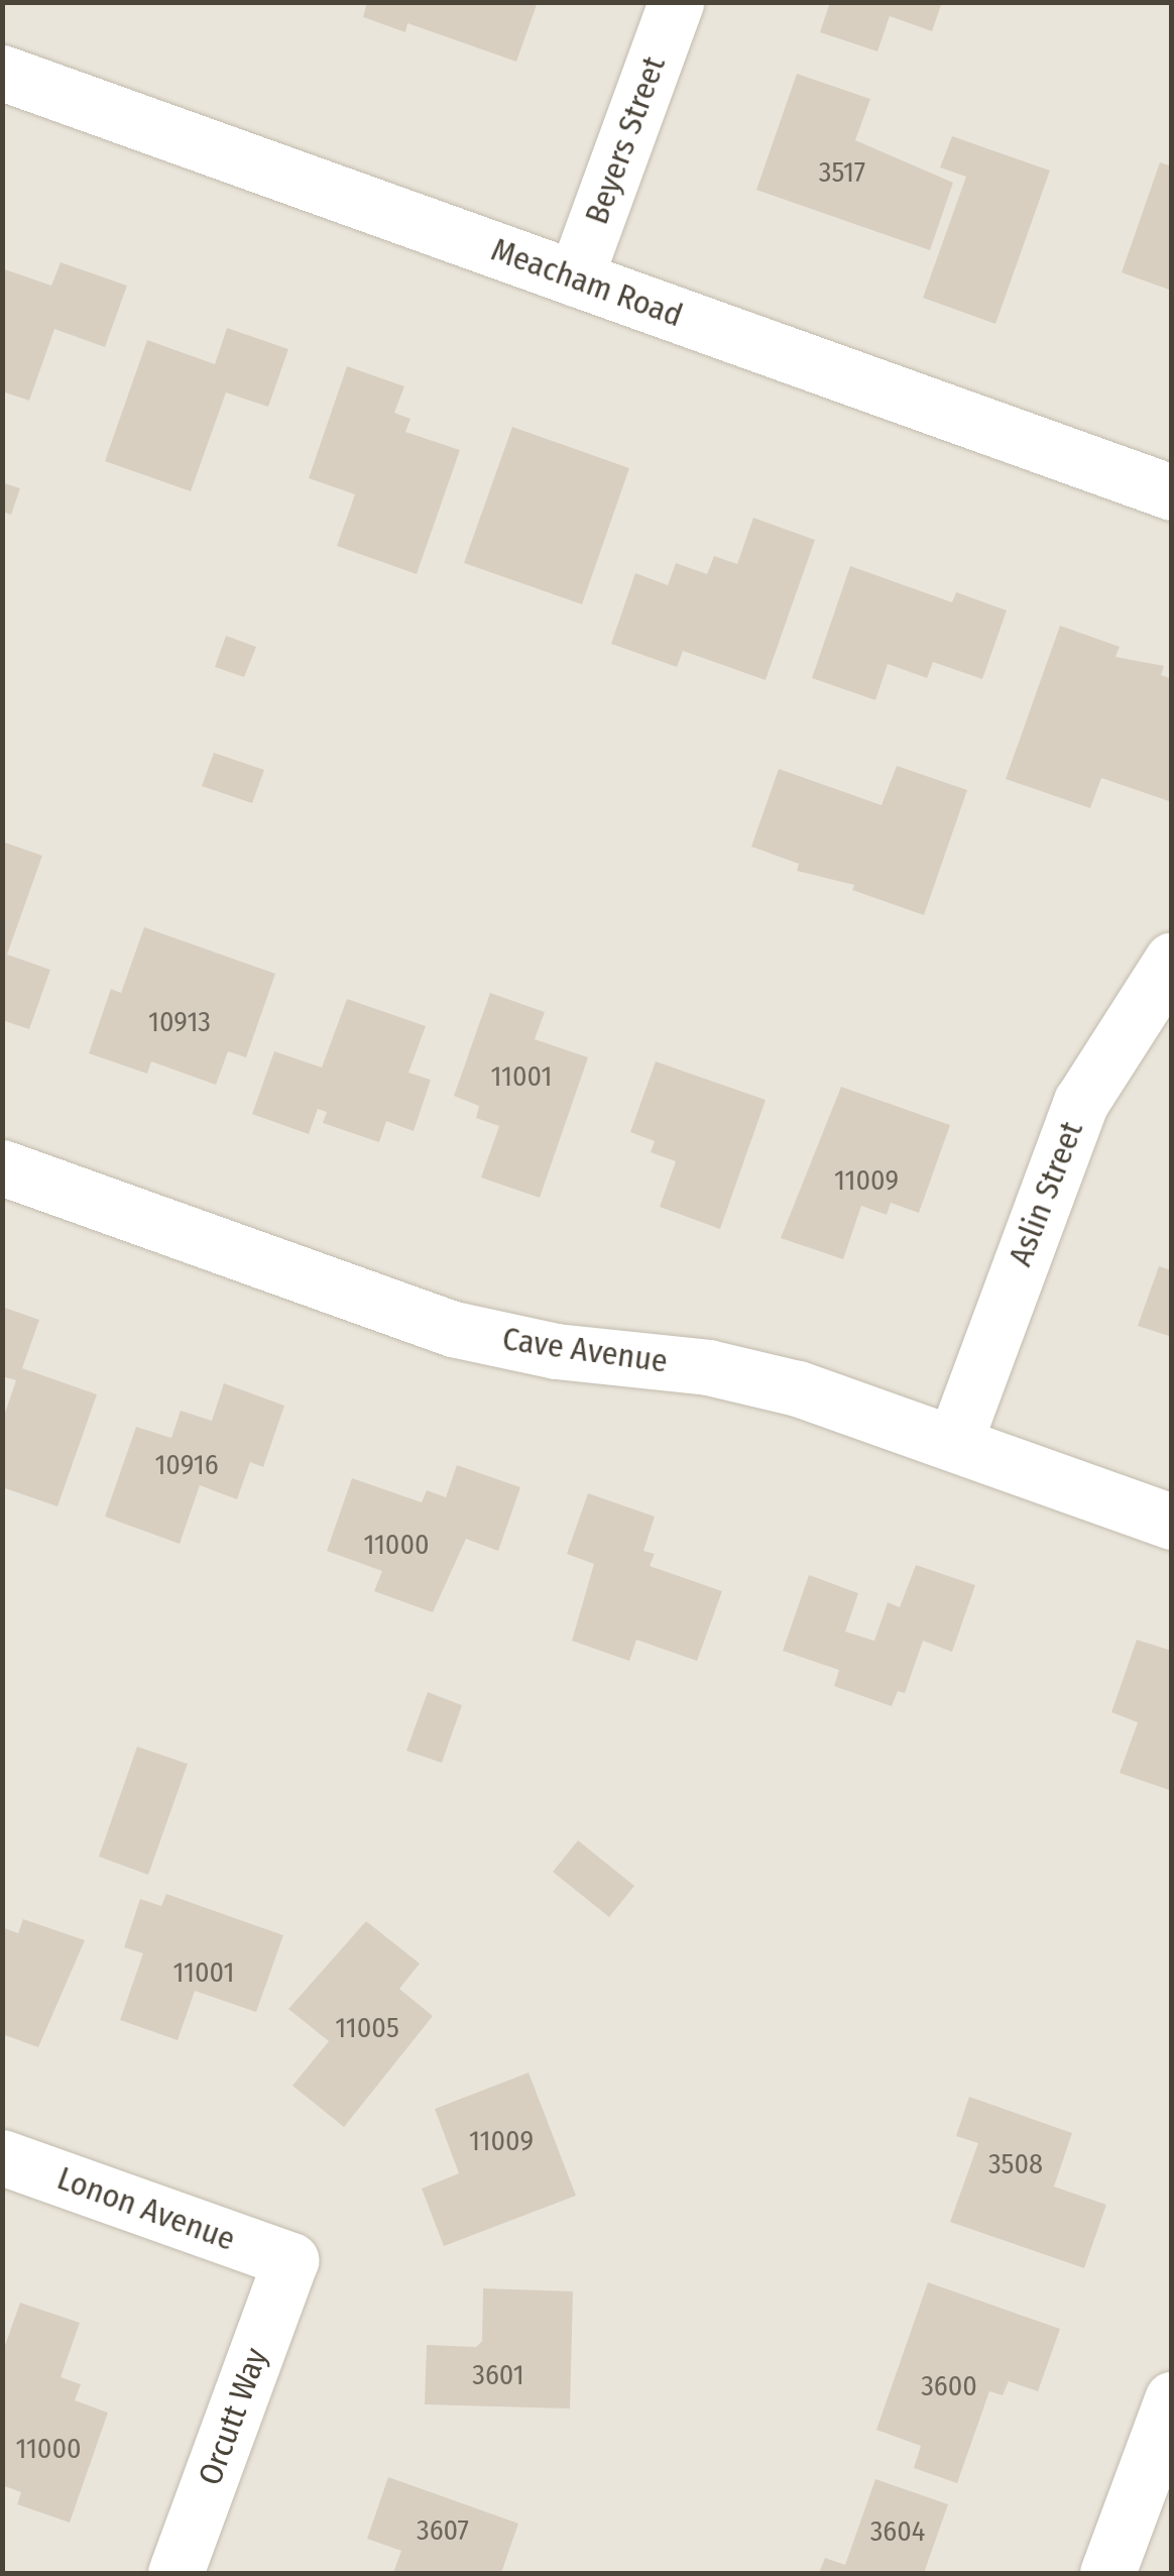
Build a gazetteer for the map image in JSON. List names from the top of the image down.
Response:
{
  "streets": {
    "street": [
      "Beyers Street",
      "Meacham Road",
      "Aslin Street",
      "Cave Avenue",
      "Lonon Avenue",
      "Orcutt Way"
    ]
  },
  "crossings": [
    ["Beyers Street", "Meacham Road"],
    ["Aslin Street", "Cave Avenue"],
    ["Lonon Avenue", "Orcutt Way"]
  ],
  "house_numbers": [
    "3517",
    "10913",
    "11001",
    "11009",
    "10916",
    "11000",
    "11001",
    "11005",
    "11009",
    "3508",
    "3601",
    "3600",
    "11000",
    "3607",
    "3604"
  ]
}
